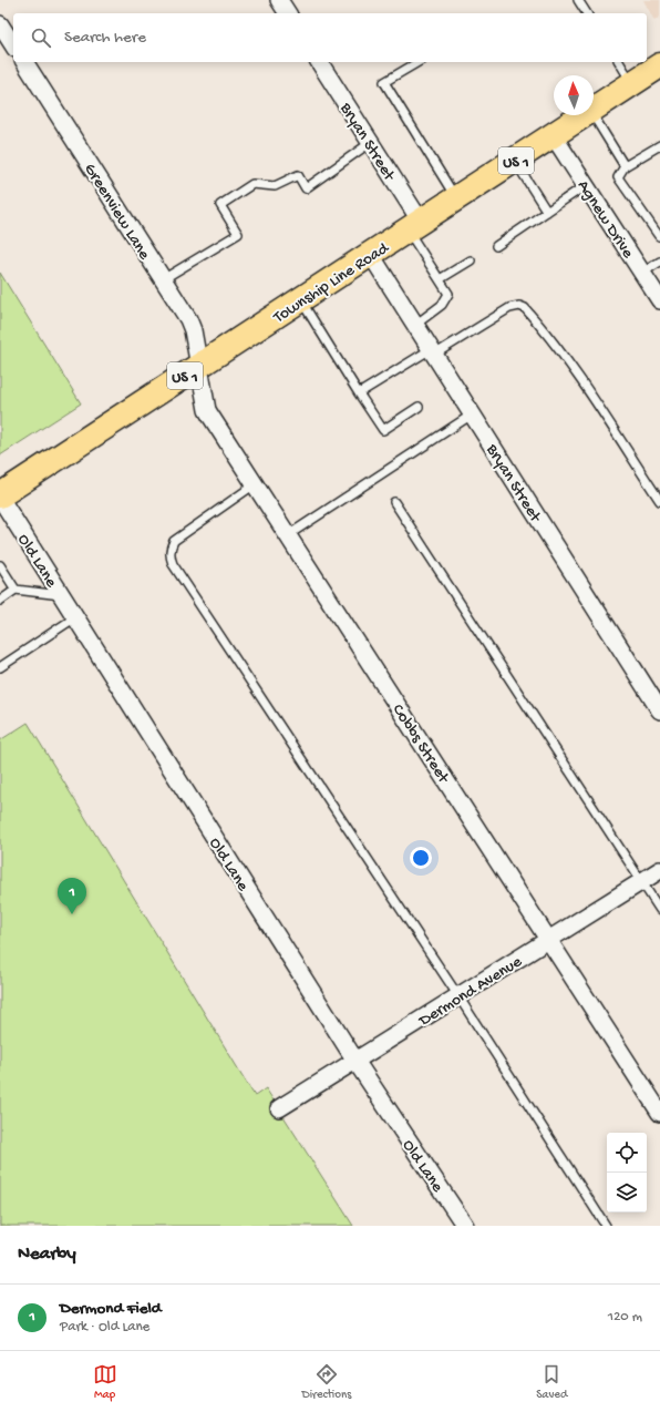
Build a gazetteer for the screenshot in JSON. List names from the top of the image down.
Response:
{
  "streets": {
    "highway": ["US 1", "Township Line Road"],
    "street": [
      "Bryan Street",
      "Greenview Lane",
      "Agnew Drive",
      "Old Lane",
      "Cobbs Street",
      "Dermond Avenue"
    ]
  },
  "crossings": [
    ["Bryan Street", "Township Line Road"],
    ["Greenview Lane", "Township Line Road"],
    ["Greenview Lane", "Cobbs Street"],
    ["Agnew Drive", "Township Line Road"],
    ["Township Line Road", "Old Lane"],
    ["Township Line Road", "Cobbs Street"],
    ["Old Lane", "Dermond Avenue"],
    ["Cobbs Street", "Dermond Avenue"]
  ],
  "north": "top",
  "page": {
    "search": "Search here",
    "pins": "1",
    "heading": "Nearby",
    "list": [
      {
        "mark": "1",
        "name": "Dermond Field",
        "note": "Park · Old Lane",
        "value": "120 m"
      }
    ],
    "nav": ["Map", "Directions", "Saved"]
  }
}
